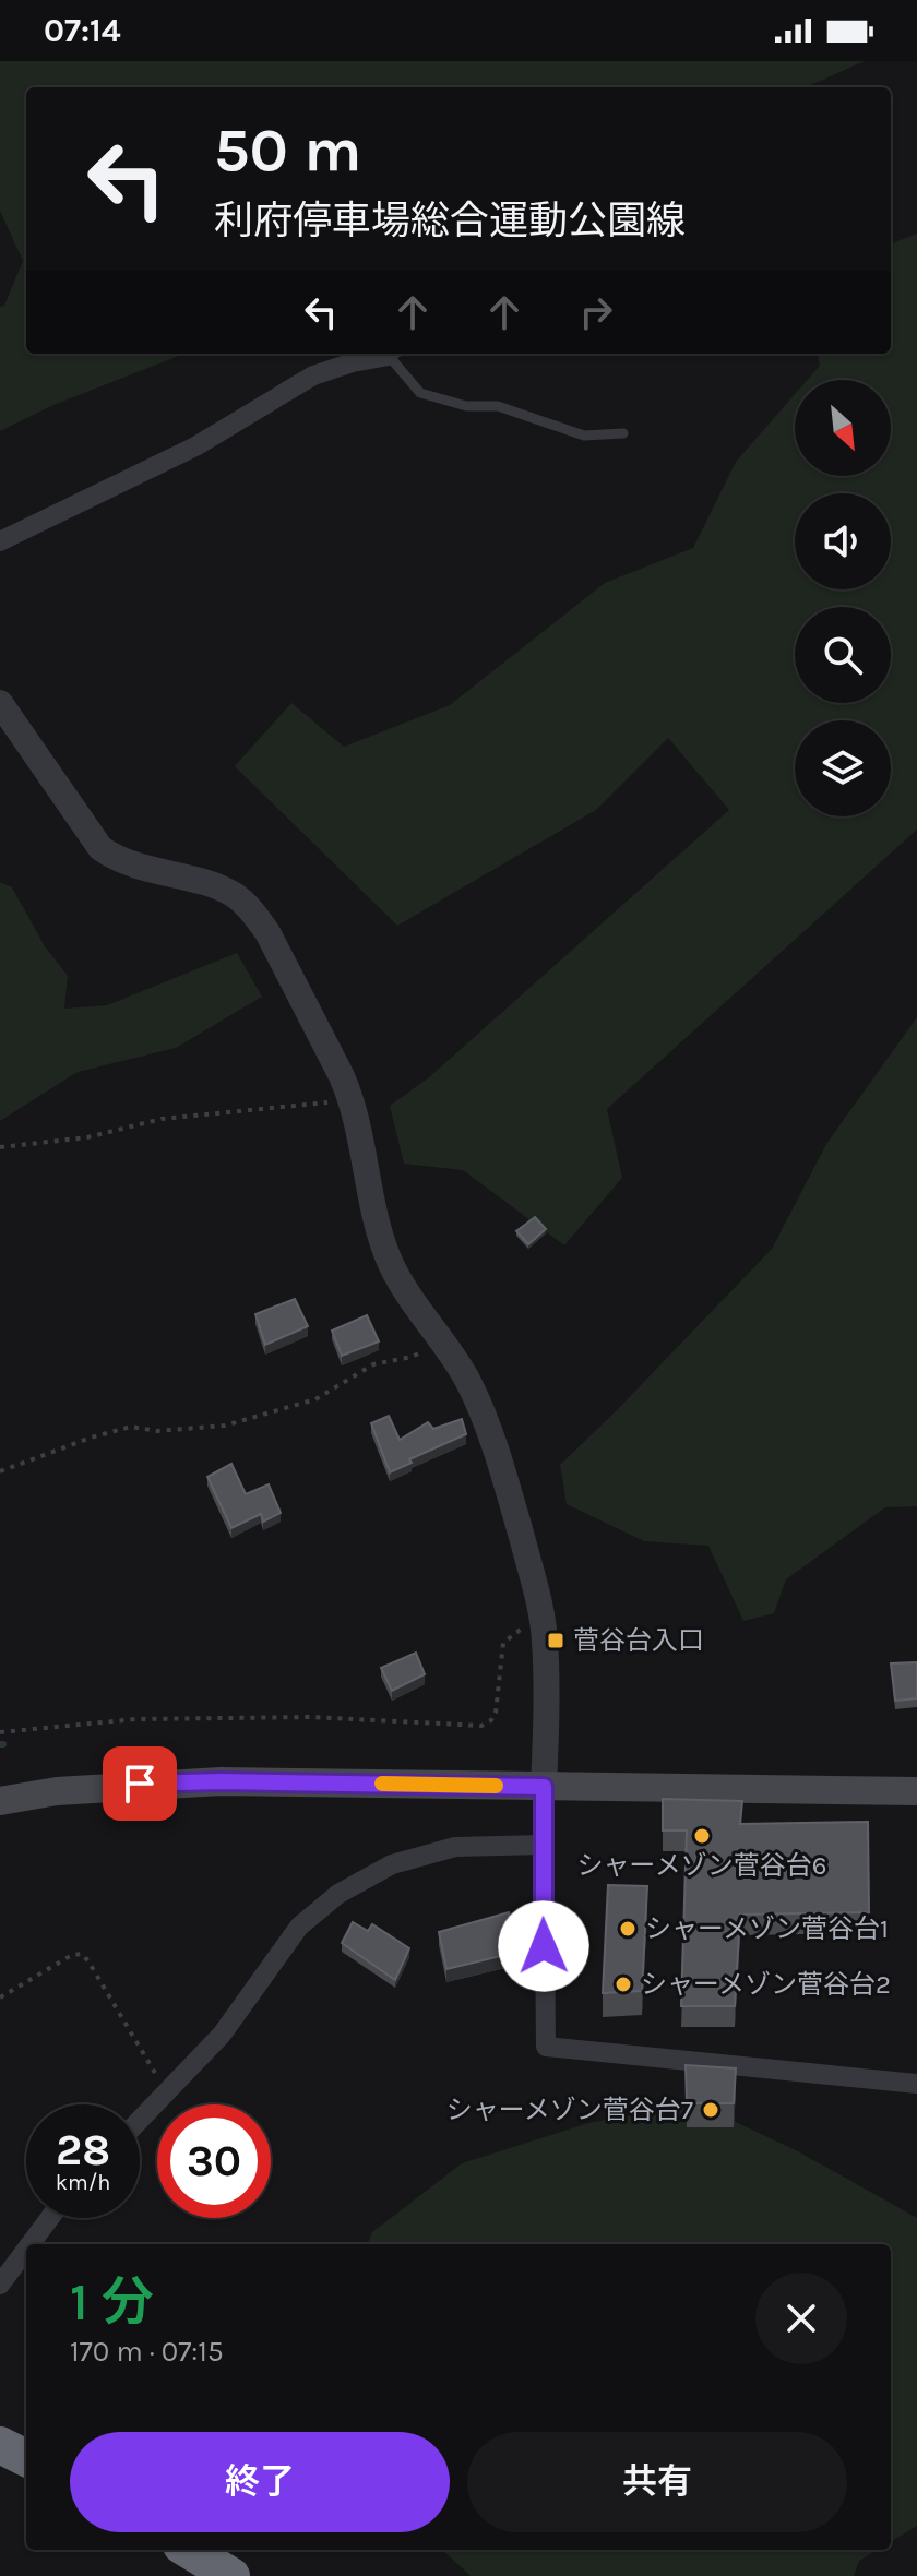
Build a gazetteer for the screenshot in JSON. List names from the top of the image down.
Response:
{
  "places": {
    "transit": ["菅谷台入口"],
    "other": [
      "シャーメゾン菅谷台6",
      "シャーメゾン菅谷台1",
      "シャーメゾン菅谷台2",
      "シャーメゾン菅谷台7"
    ]
  },
  "north": "bottom right",
  "page": {
    "status": "07:14",
    "turn": ["50 m", "利府停車場総合運動公園線"],
    "speed": "28 km/h",
    "limit": "30",
    "heading": ["1 分", "170 m · 07:15"],
    "buttons": ["終了", "共有"]
  }
}
